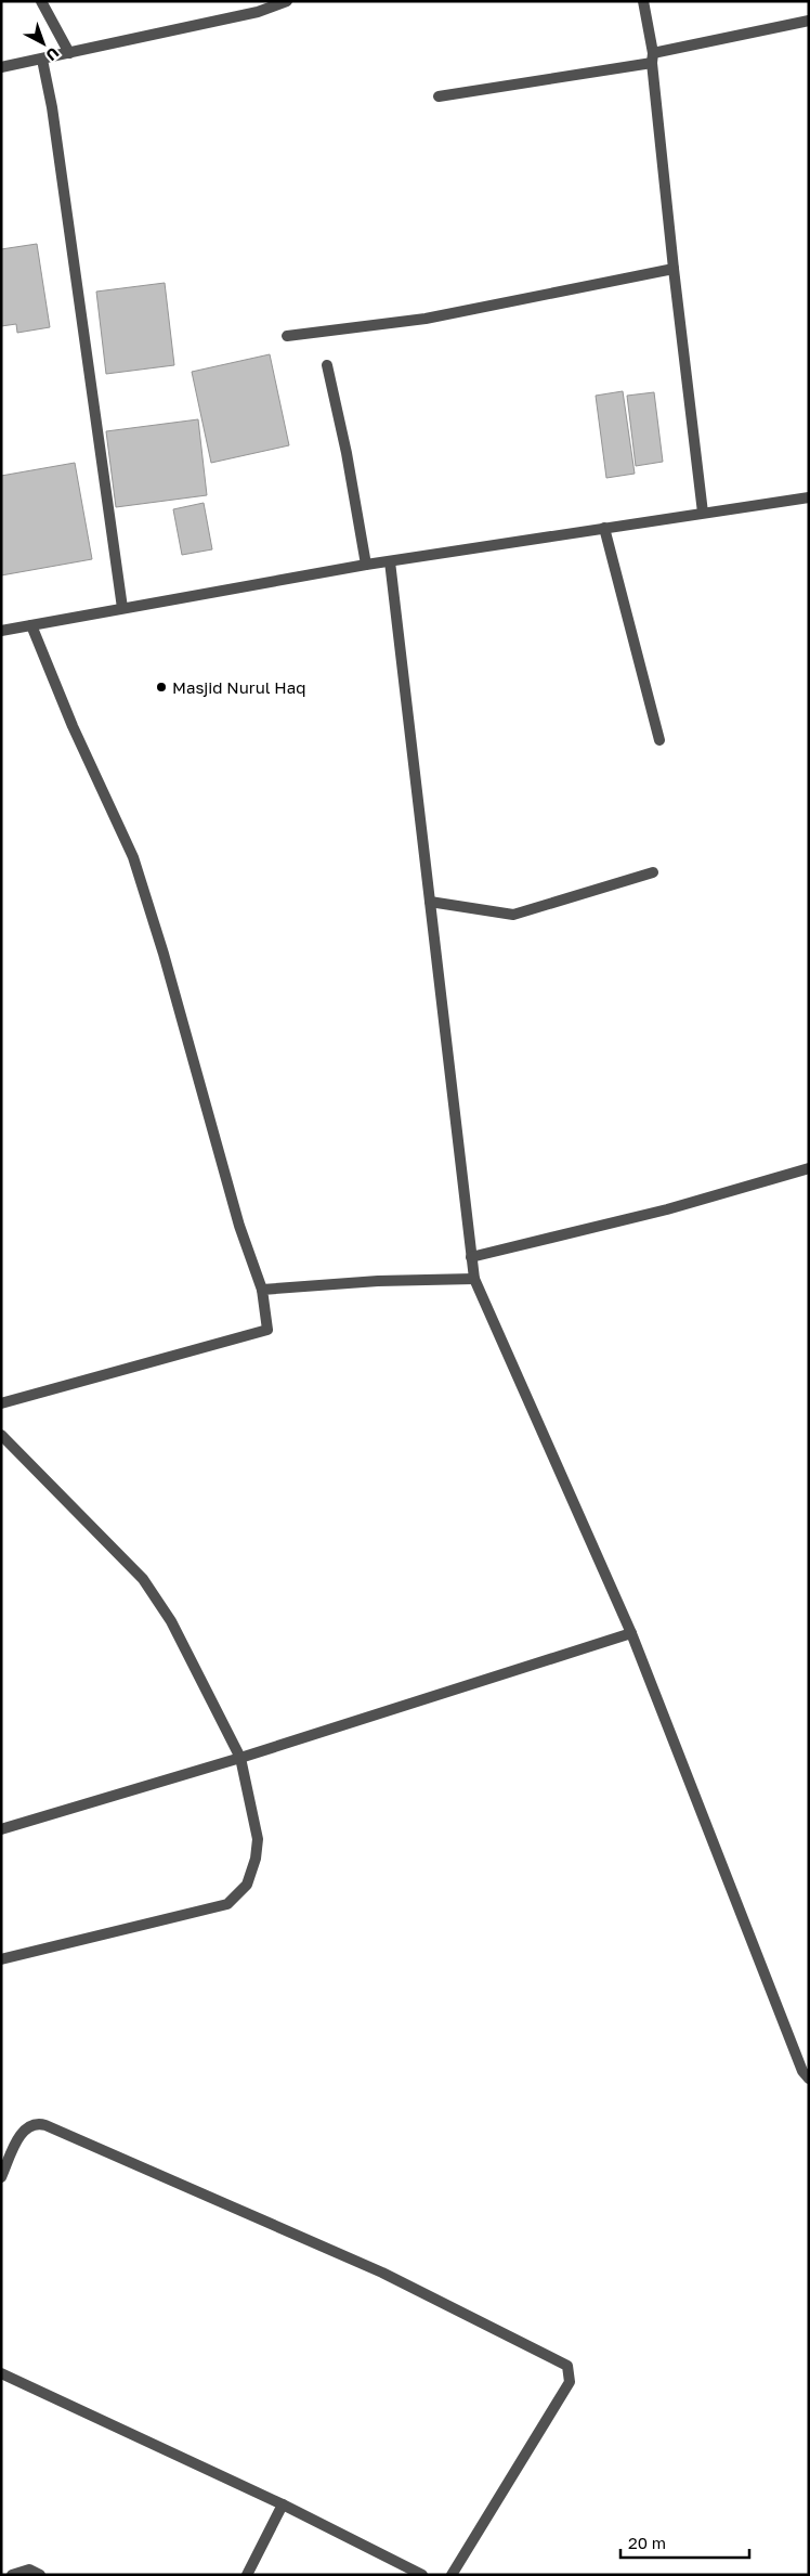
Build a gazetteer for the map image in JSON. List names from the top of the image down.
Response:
{
  "places": ["Masjid Nurul Haq"],
  "scale_bar": "20 m",
  "north": "bottom right"
}
